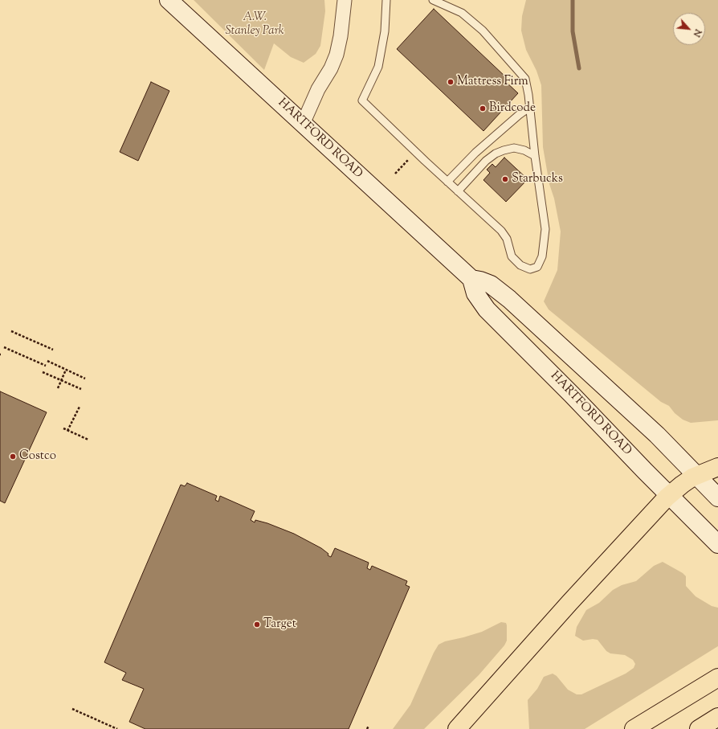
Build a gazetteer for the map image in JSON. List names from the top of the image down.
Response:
{
  "streets": {
    "main road": ["HARTFORD ROAD"]
  },
  "parks": ["A.W. Stanley Park"],
  "places": [
    "Mattress Firm",
    "Birdcode",
    "Starbucks",
    "Costco",
    "Target"
  ],
  "north": "bottom right"
}
